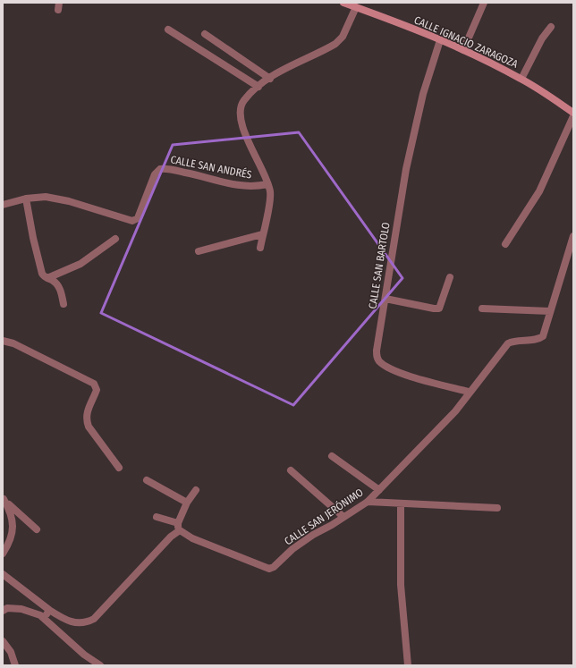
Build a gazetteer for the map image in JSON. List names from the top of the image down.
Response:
{
  "streets": {
    "street": [
      "CALLE IGNACIO ZARAGOZA",
      "CALLE SAN ANDRÉS",
      "CALLE SAN BARTOLO",
      "CALLE SAN JERÓNIMO"
    ]
  },
  "crossings": [
    ["CALLE IGNACIO ZARAGOZA", "CALLE SAN ANDRÉS"],
    ["CALLE IGNACIO ZARAGOZA", "CALLE SAN BARTOLO"],
    ["CALLE SAN BARTOLO", "CALLE SAN JERÓNIMO"]
  ]
}
